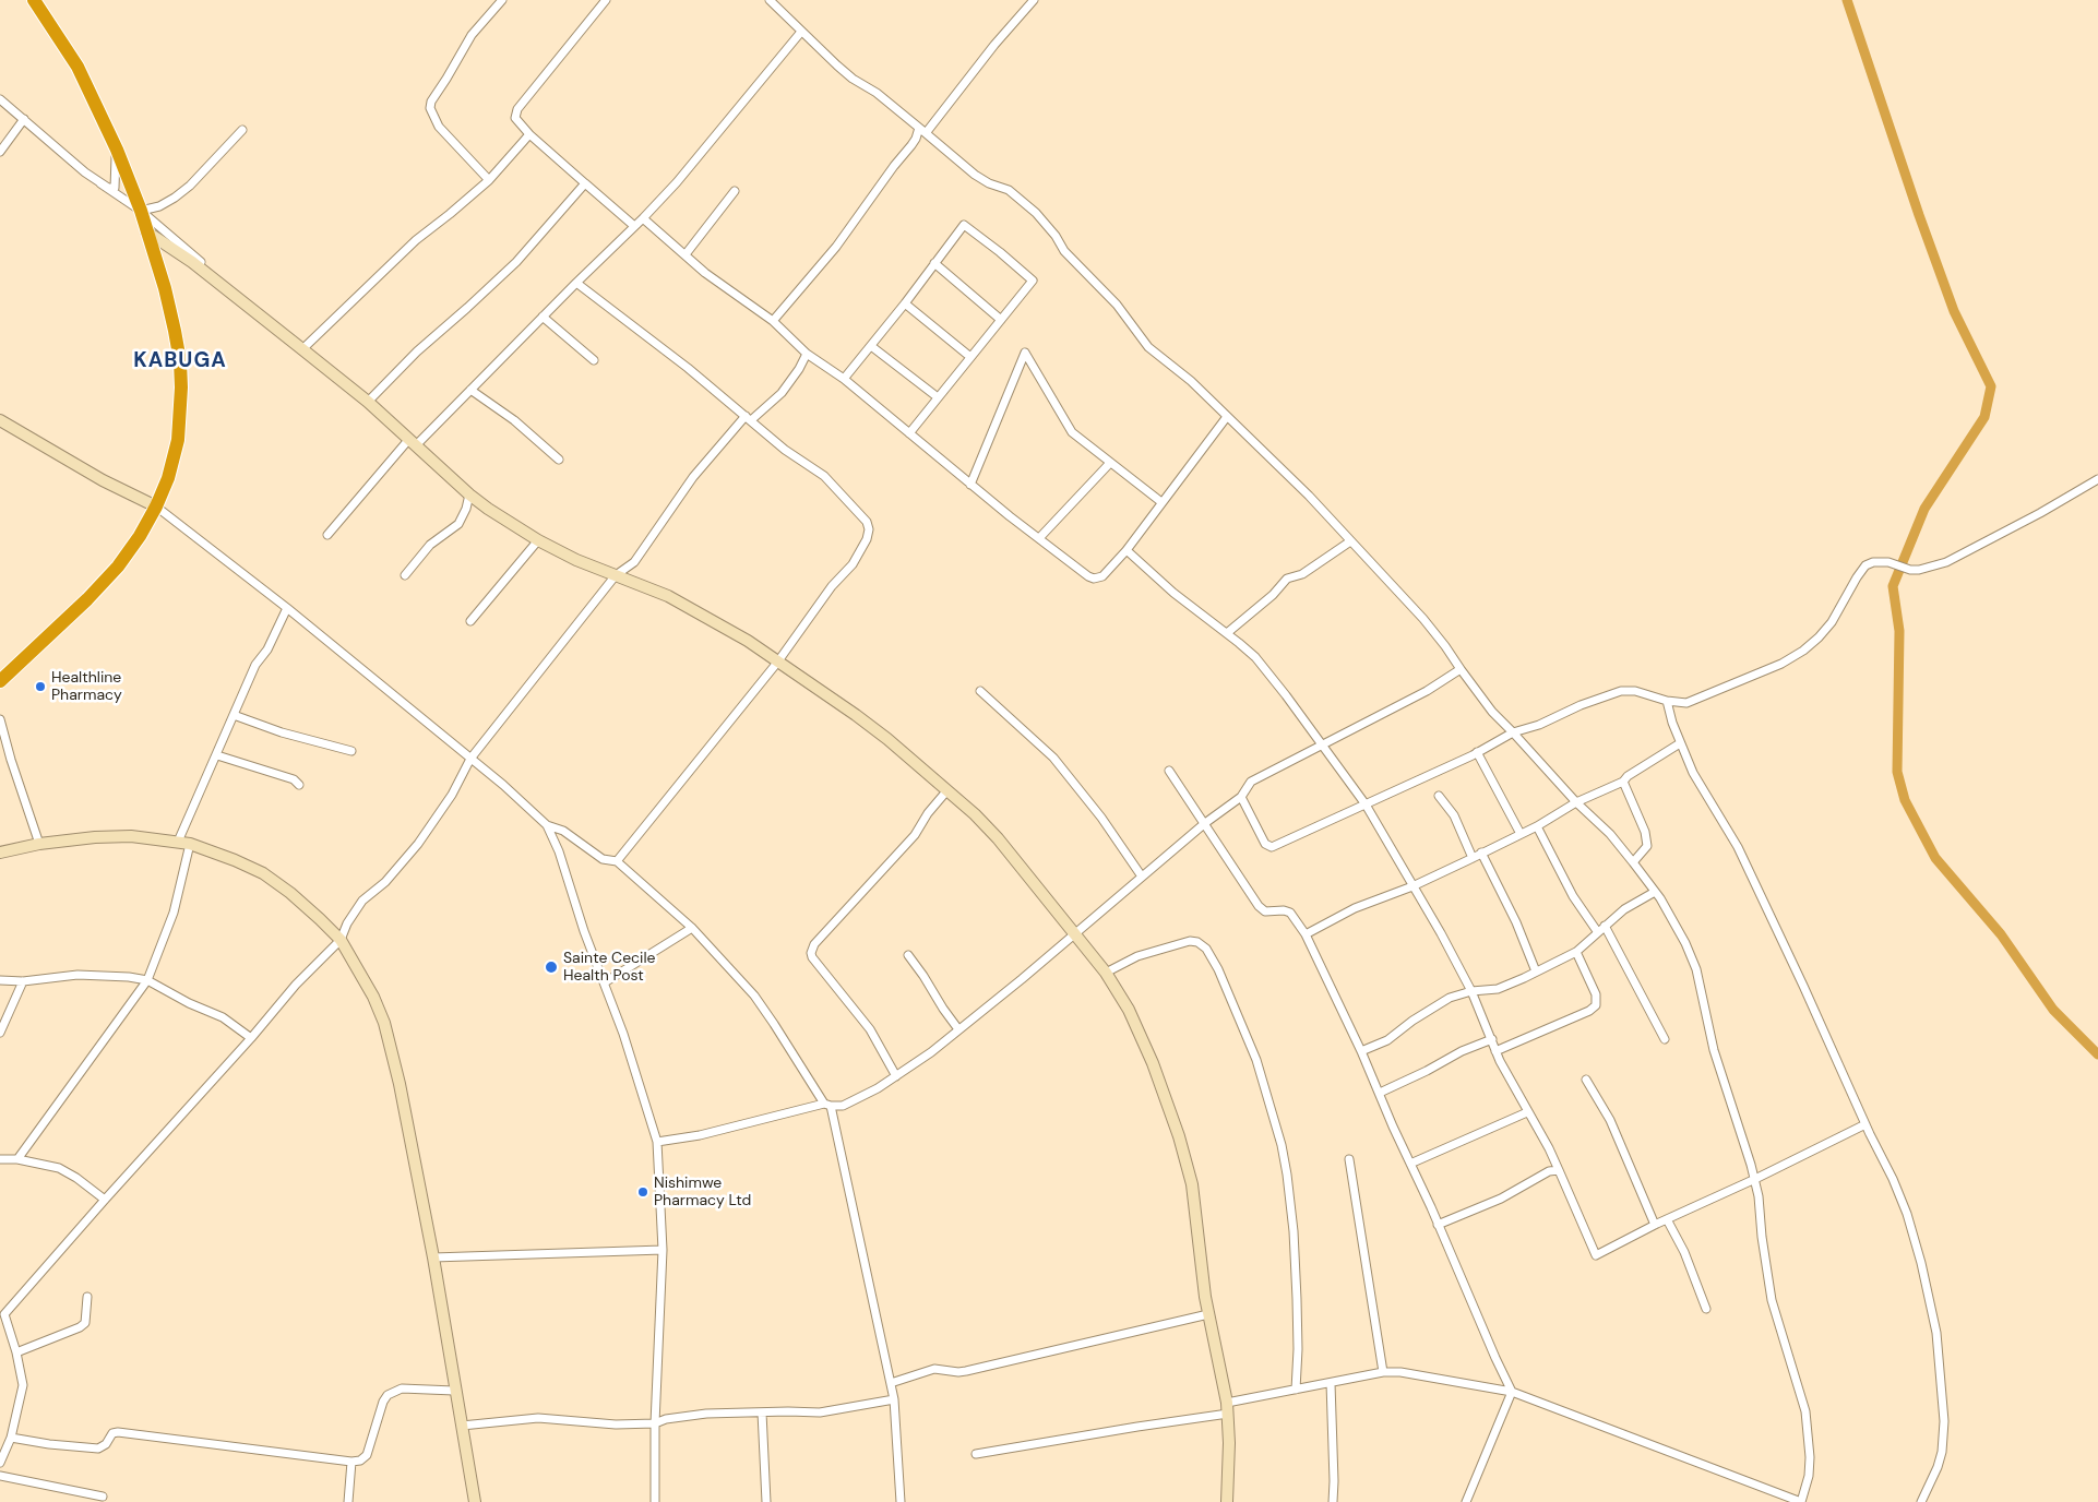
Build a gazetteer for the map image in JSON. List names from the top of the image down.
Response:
{
  "districts": ["KABUGA"],
  "places": ["Healthline Pharmacy", "Sainte Cecile Health Post", "Nishimwe Pharmacy Ltd"]
}
